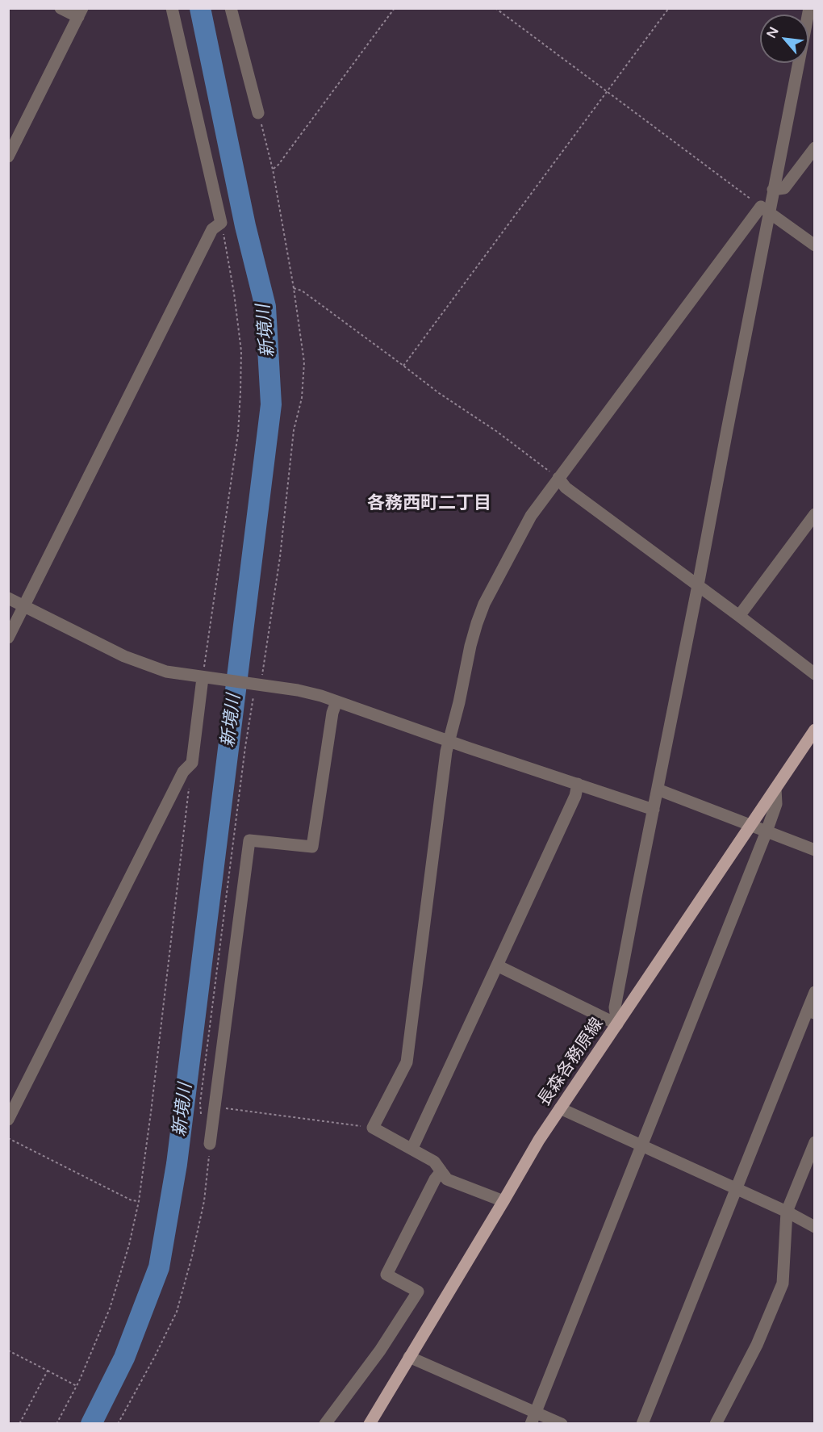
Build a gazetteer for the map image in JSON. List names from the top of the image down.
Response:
{
  "streets": {
    "main road": ["長森各務原線"]
  },
  "districts": ["各務西町二丁目"],
  "water": ["新境川"],
  "north": "top left"
}
